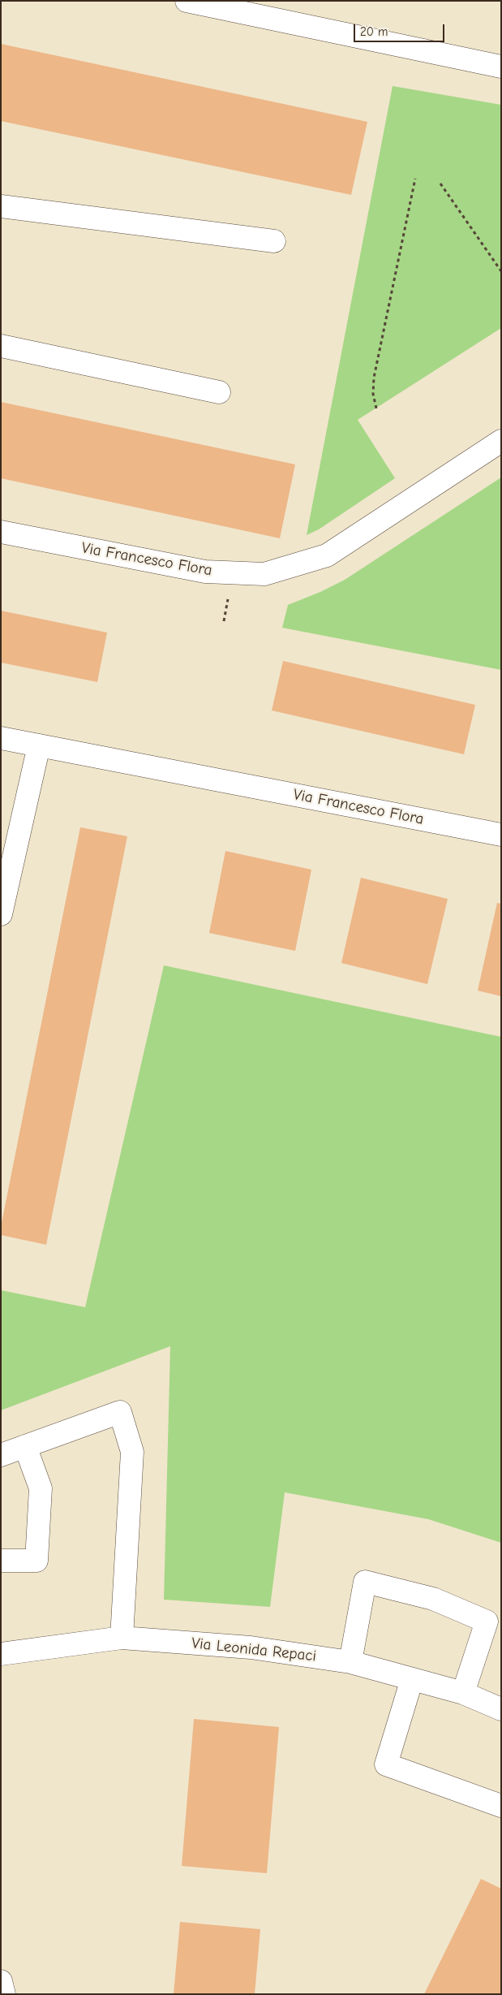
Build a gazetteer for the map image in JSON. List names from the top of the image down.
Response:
{
  "streets": {
    "street": ["Via Francesco Flora", "Via Leonida Repaci"]
  },
  "scale_bar": "20 m"
}
